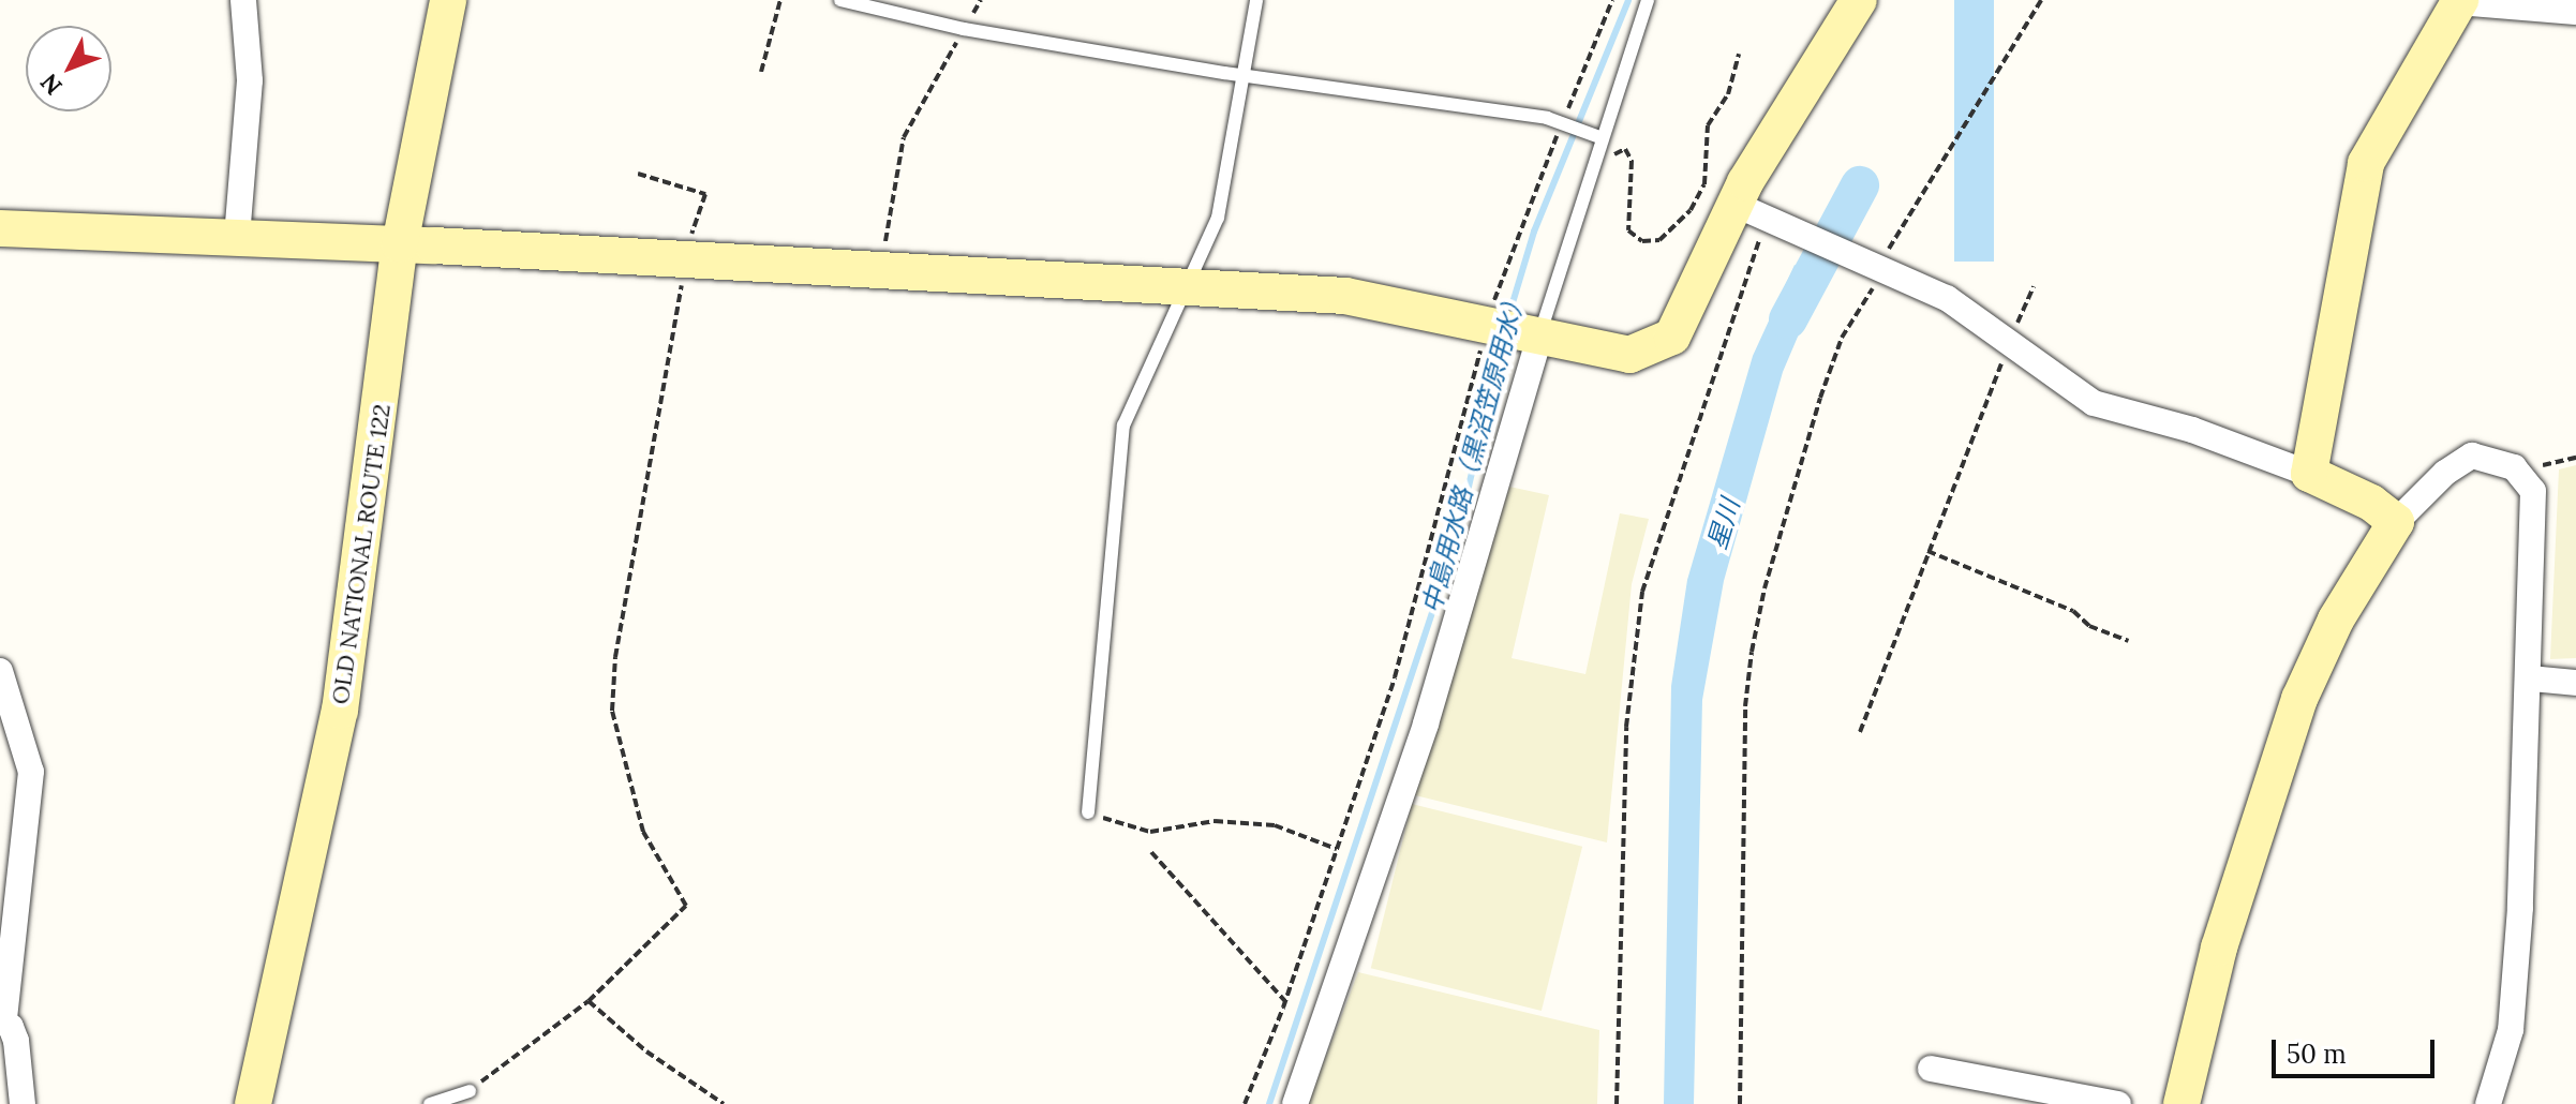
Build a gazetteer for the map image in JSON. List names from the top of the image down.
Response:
{
  "streets": {
    "street": ["OLD NATIONAL ROUTE 122"]
  },
  "water": ["中島用水路（黒沼笠原用水）", "星川"],
  "scale_bar": "50 m",
  "north": "bottom left"
}
